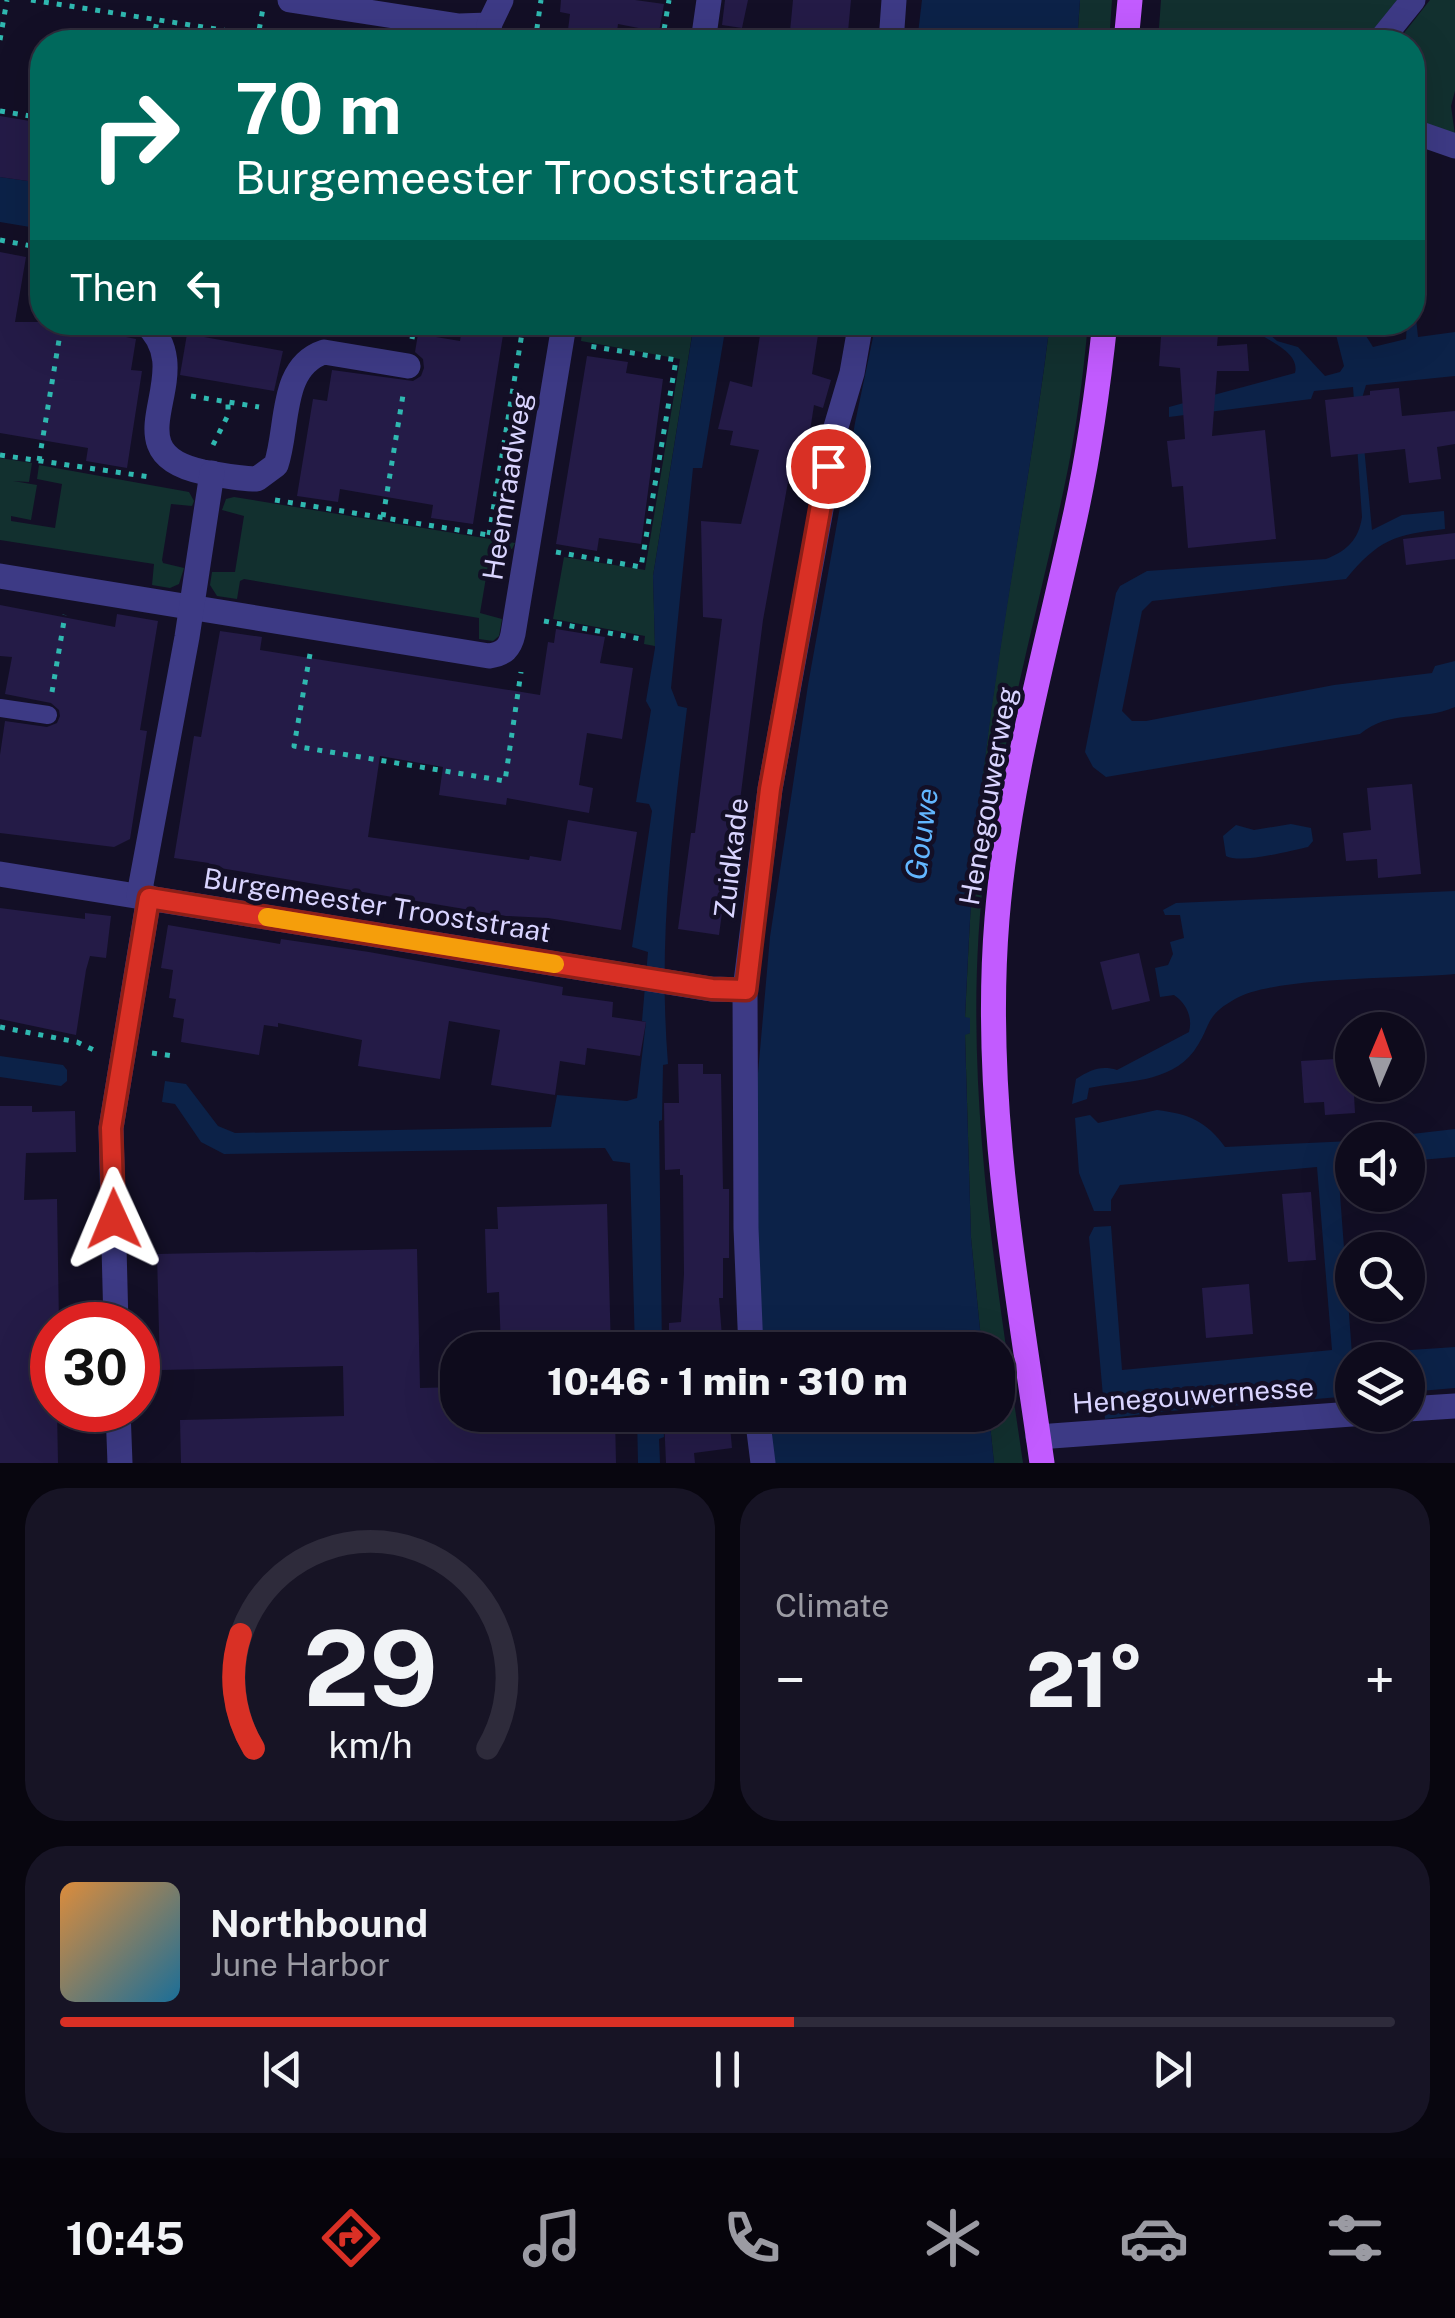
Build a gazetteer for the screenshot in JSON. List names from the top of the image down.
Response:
{
  "streets": {
    "main road": ["Henegouwerweg"],
    "street": [
      "Heemraadweg",
      "Zuidkade",
      "Burgemeester Trooststraat",
      "Henegouwernesse"
    ]
  },
  "crossings": [
    ["Henegouwerweg", "Henegouwernesse"],
    ["Zuidkade", "Burgemeester Trooststraat"]
  ],
  "water": ["Gouwe"],
  "north": "top",
  "page": {
    "turn": ["70 m", "Burgemeester Trooststraat"],
    "then": "Then",
    "limit": "30",
    "trip": "10:46 · 1 min · 310 m",
    "tile": "Climate",
    "heat": ["−", "21°", "+"],
    "song": ["Northbound", "June Harbor"],
    "tabs": "10:45",
    "gauge": ["29", "km/h"]
  }
}
